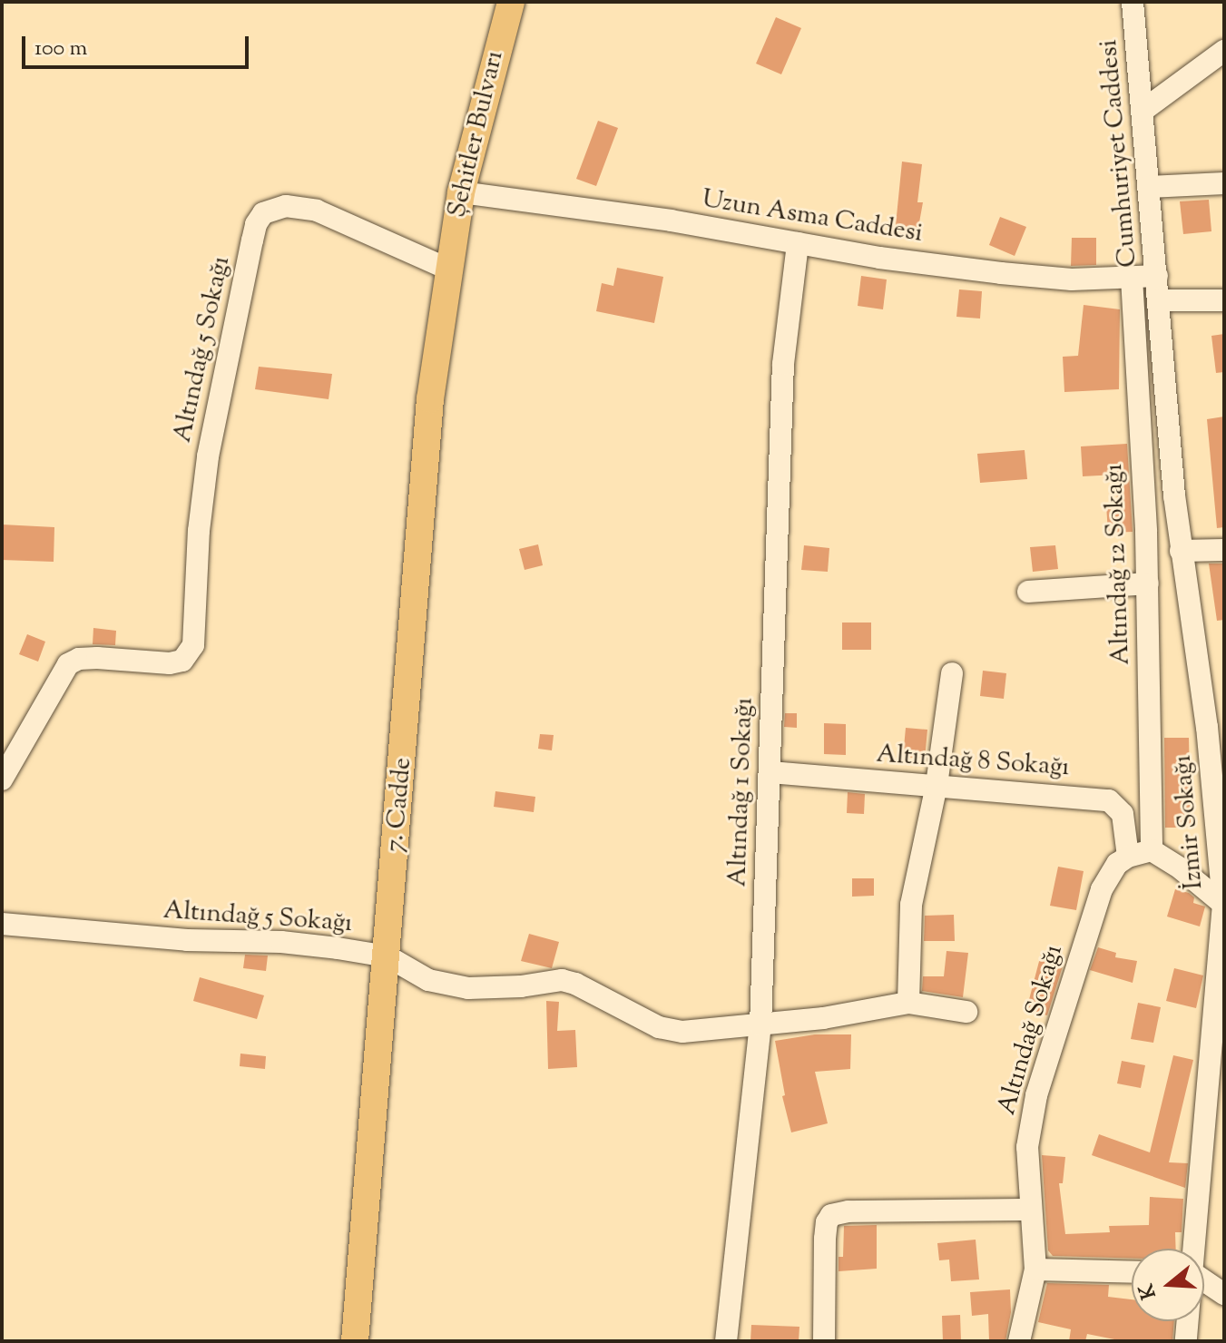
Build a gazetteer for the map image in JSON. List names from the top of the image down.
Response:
{
  "streets": {
    "main road": ["Şehitler Bulvarı", "7. Cadde"],
    "street": [
      "Cumhuriyet Caddesi",
      "Uzun Asma Caddesi",
      "Altındağ 5 Sokağı",
      "Altındağ 12 Sokağı",
      "Altındağ 8 Sokağı",
      "Altındağ 1 Sokağı",
      "İzmir Sokağı",
      "Altındağ Sokağı"
    ]
  },
  "crossings": [
    ["Şehitler Bulvarı", "Uzun Asma Caddesi"],
    ["Şehitler Bulvarı", "Altındağ 5 Sokağı"],
    ["Şehitler Bulvarı", "7. Cadde"],
    ["Cumhuriyet Caddesi", "Uzun Asma Caddesi"],
    ["Cumhuriyet Caddesi", "İzmir Sokağı"],
    ["Uzun Asma Caddesi", "Altındağ 12 Sokağı"],
    ["Uzun Asma Caddesi", "Altındağ 1 Sokağı"],
    ["Altındağ 5 Sokağı", "Altındağ 1 Sokağı"],
    ["Altındağ 5 Sokağı", "7. Cadde"],
    ["Altındağ 8 Sokağı", "Altındağ 1 Sokağı"],
    ["Altındağ 8 Sokağı", "Altındağ Sokağı"]
  ],
  "scale_bar": "100 m",
  "north": "left"
}
